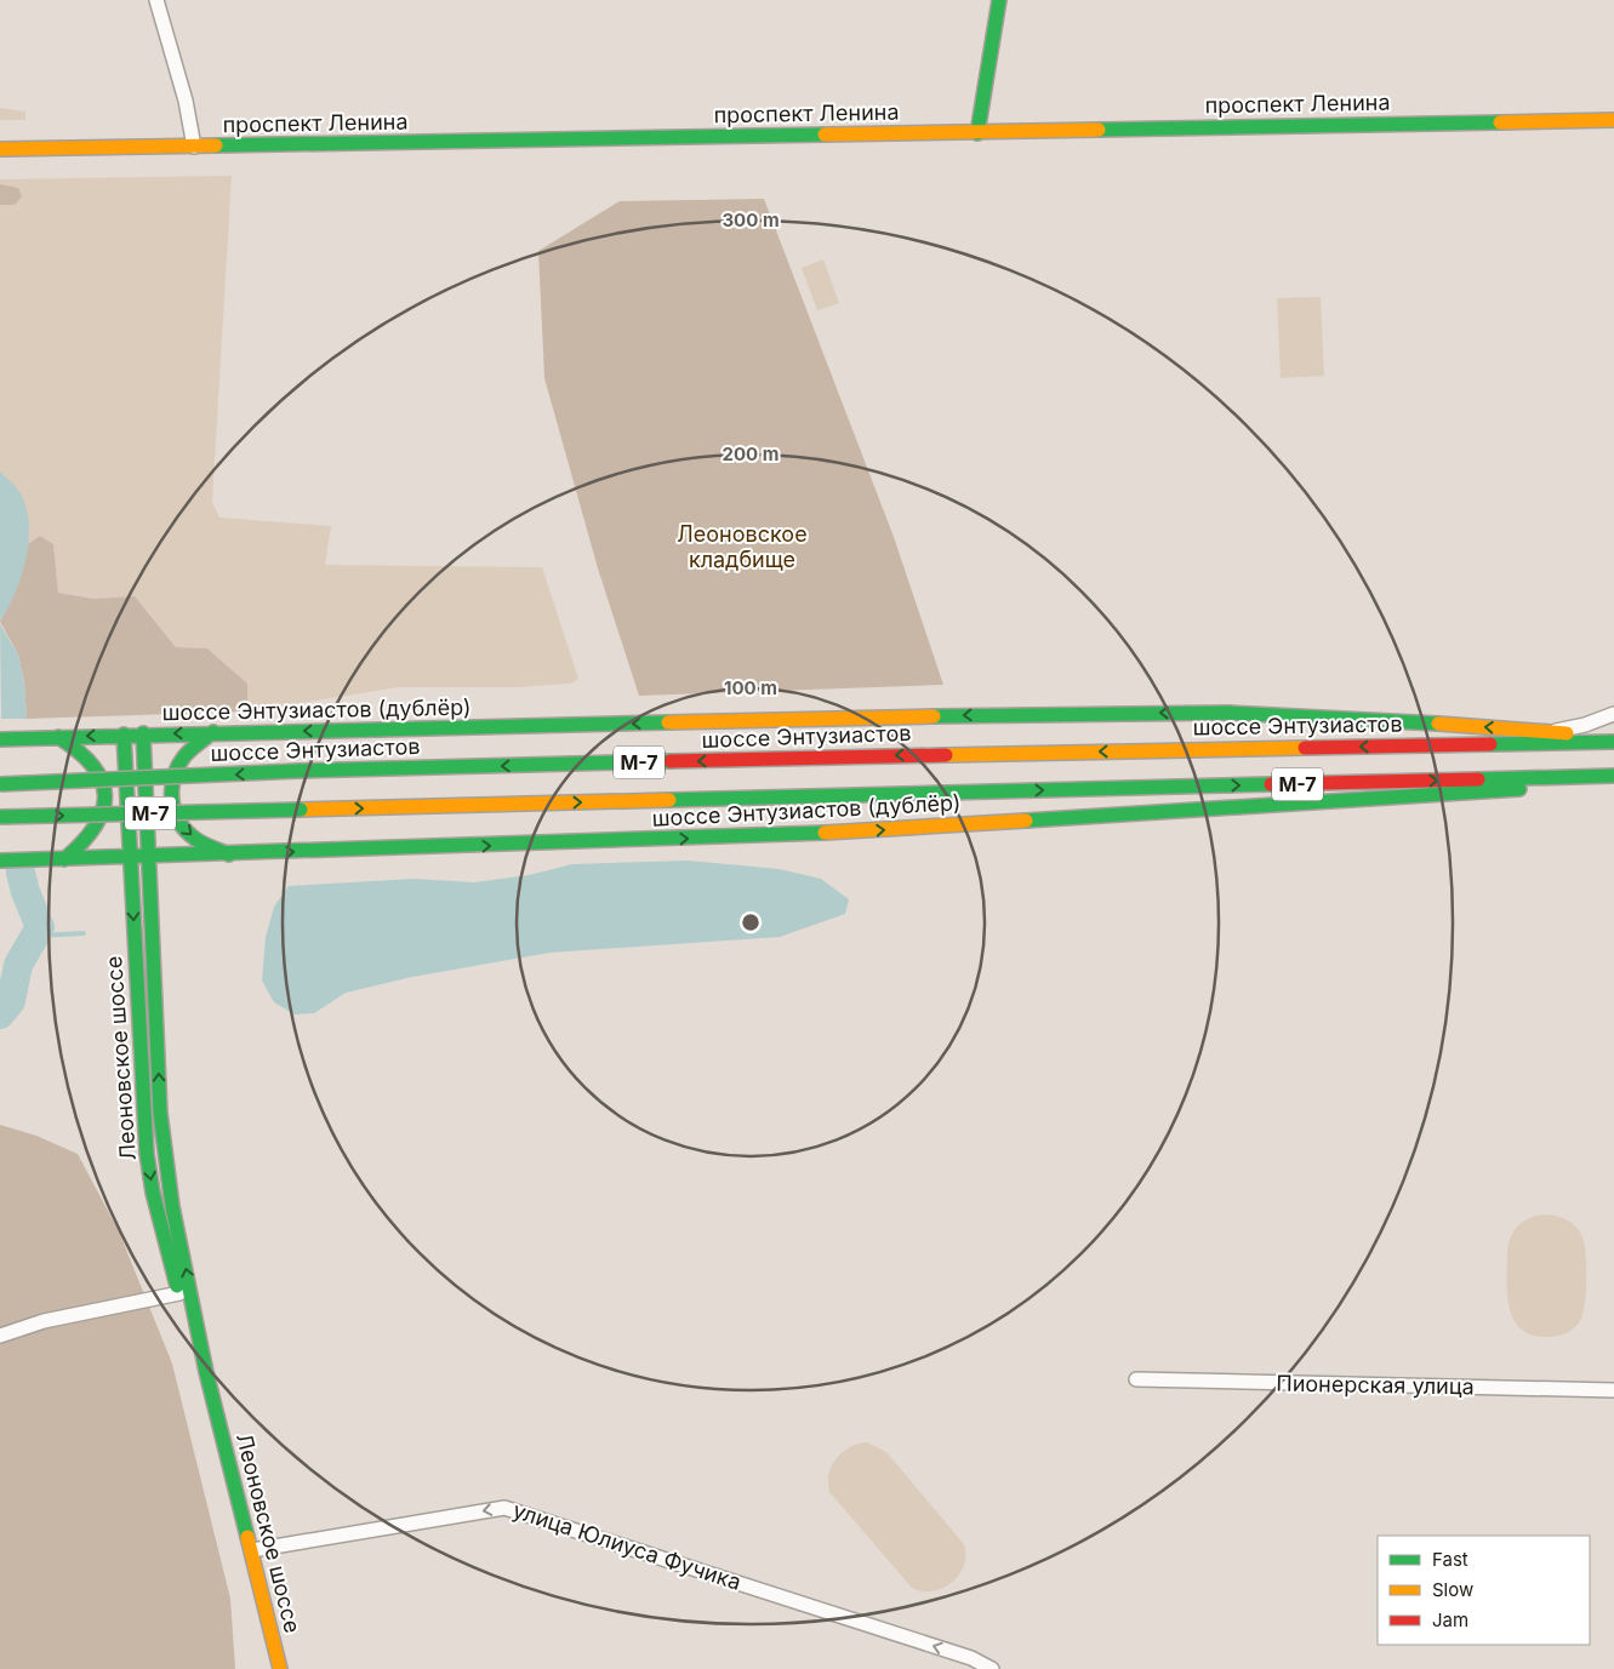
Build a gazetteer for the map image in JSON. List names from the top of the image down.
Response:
{
  "streets": {
    "main road": [
      "проспект Ленина",
      "шоссе Энтузиастов (дублёр)",
      "шоссе Энтузиастов",
      "М-7",
      "Леоновское шоссе"
    ],
    "street": ["Пионерская улица", "улица Юлиуса Фучика"]
  },
  "crossings": [
    ["шоссе Энтузиастов (дублёр)", "Леоновское шоссе"],
    ["Леоновское шоссе", "улица Юлиуса Фучика"]
  ],
  "one_way": ["улица Юлиуса Фучика"],
  "parks": ["Леоновское кладбище"],
  "legend": ["Fast", "Slow", "Jam"],
  "rings": ["300 m", "200 m", "100 m"]
}
